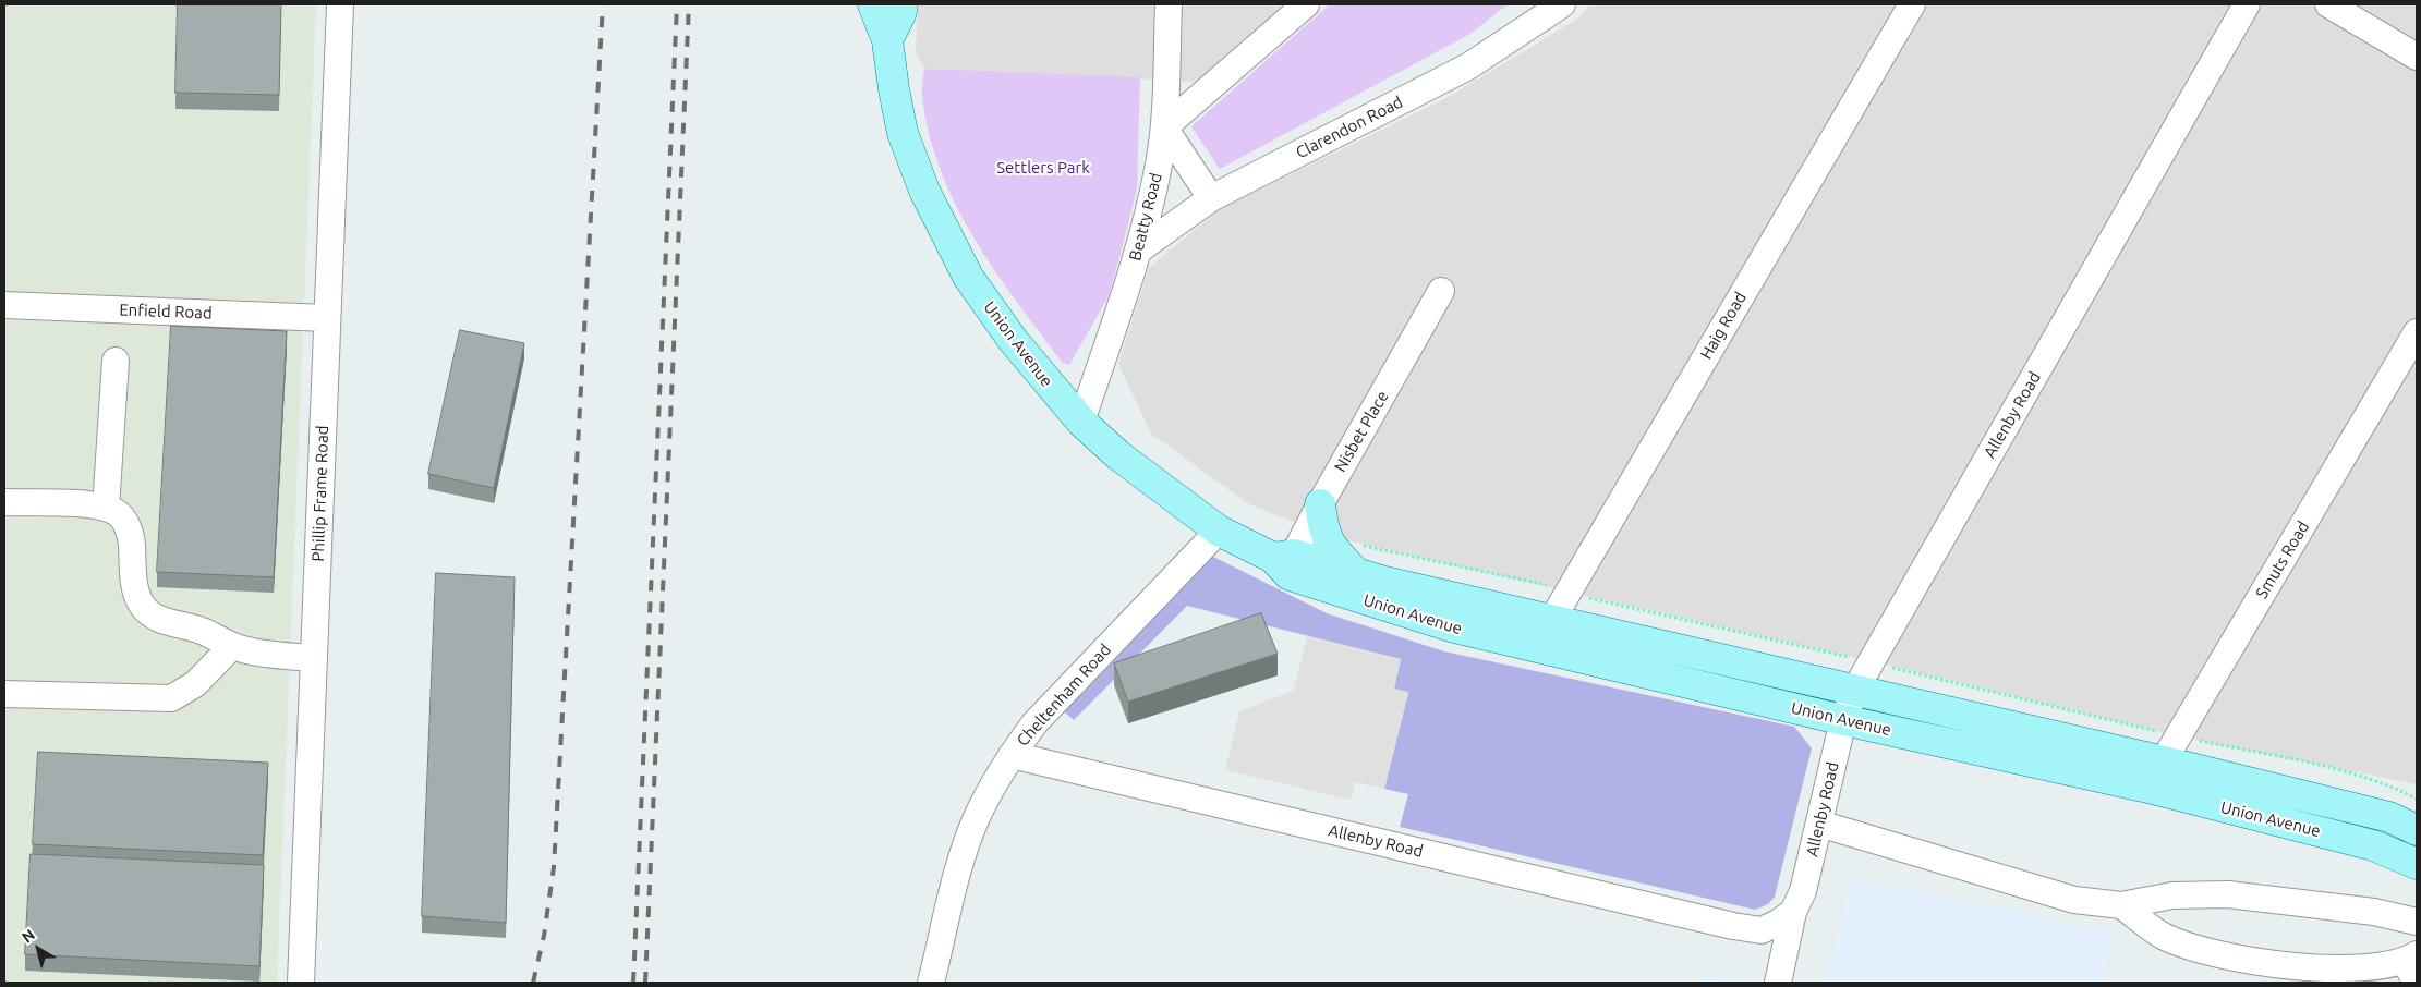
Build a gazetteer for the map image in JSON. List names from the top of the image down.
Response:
{
  "streets": {
    "main road": ["Union Avenue"],
    "street": [
      "Clarendon Road",
      "Beatty Road",
      "Enfield Road",
      "Haig Road",
      "Allenby Road",
      "Nisbet Place",
      "Phillip Frame Road",
      "Smuts Road",
      "Cheltenham Road"
    ]
  },
  "crossings": [
    ["Clarendon Road", "Beatty Road"],
    ["Beatty Road", "Union Avenue"],
    ["Enfield Road", "Phillip Frame Road"],
    ["Haig Road", "Union Avenue"],
    ["Union Avenue", "Allenby Road"],
    ["Union Avenue", "Nisbet Place"],
    ["Union Avenue", "Smuts Road"],
    ["Union Avenue", "Cheltenham Road"],
    ["Allenby Road", "Cheltenham Road"]
  ],
  "parks": ["Settlers Park"],
  "north": "top left"
}
